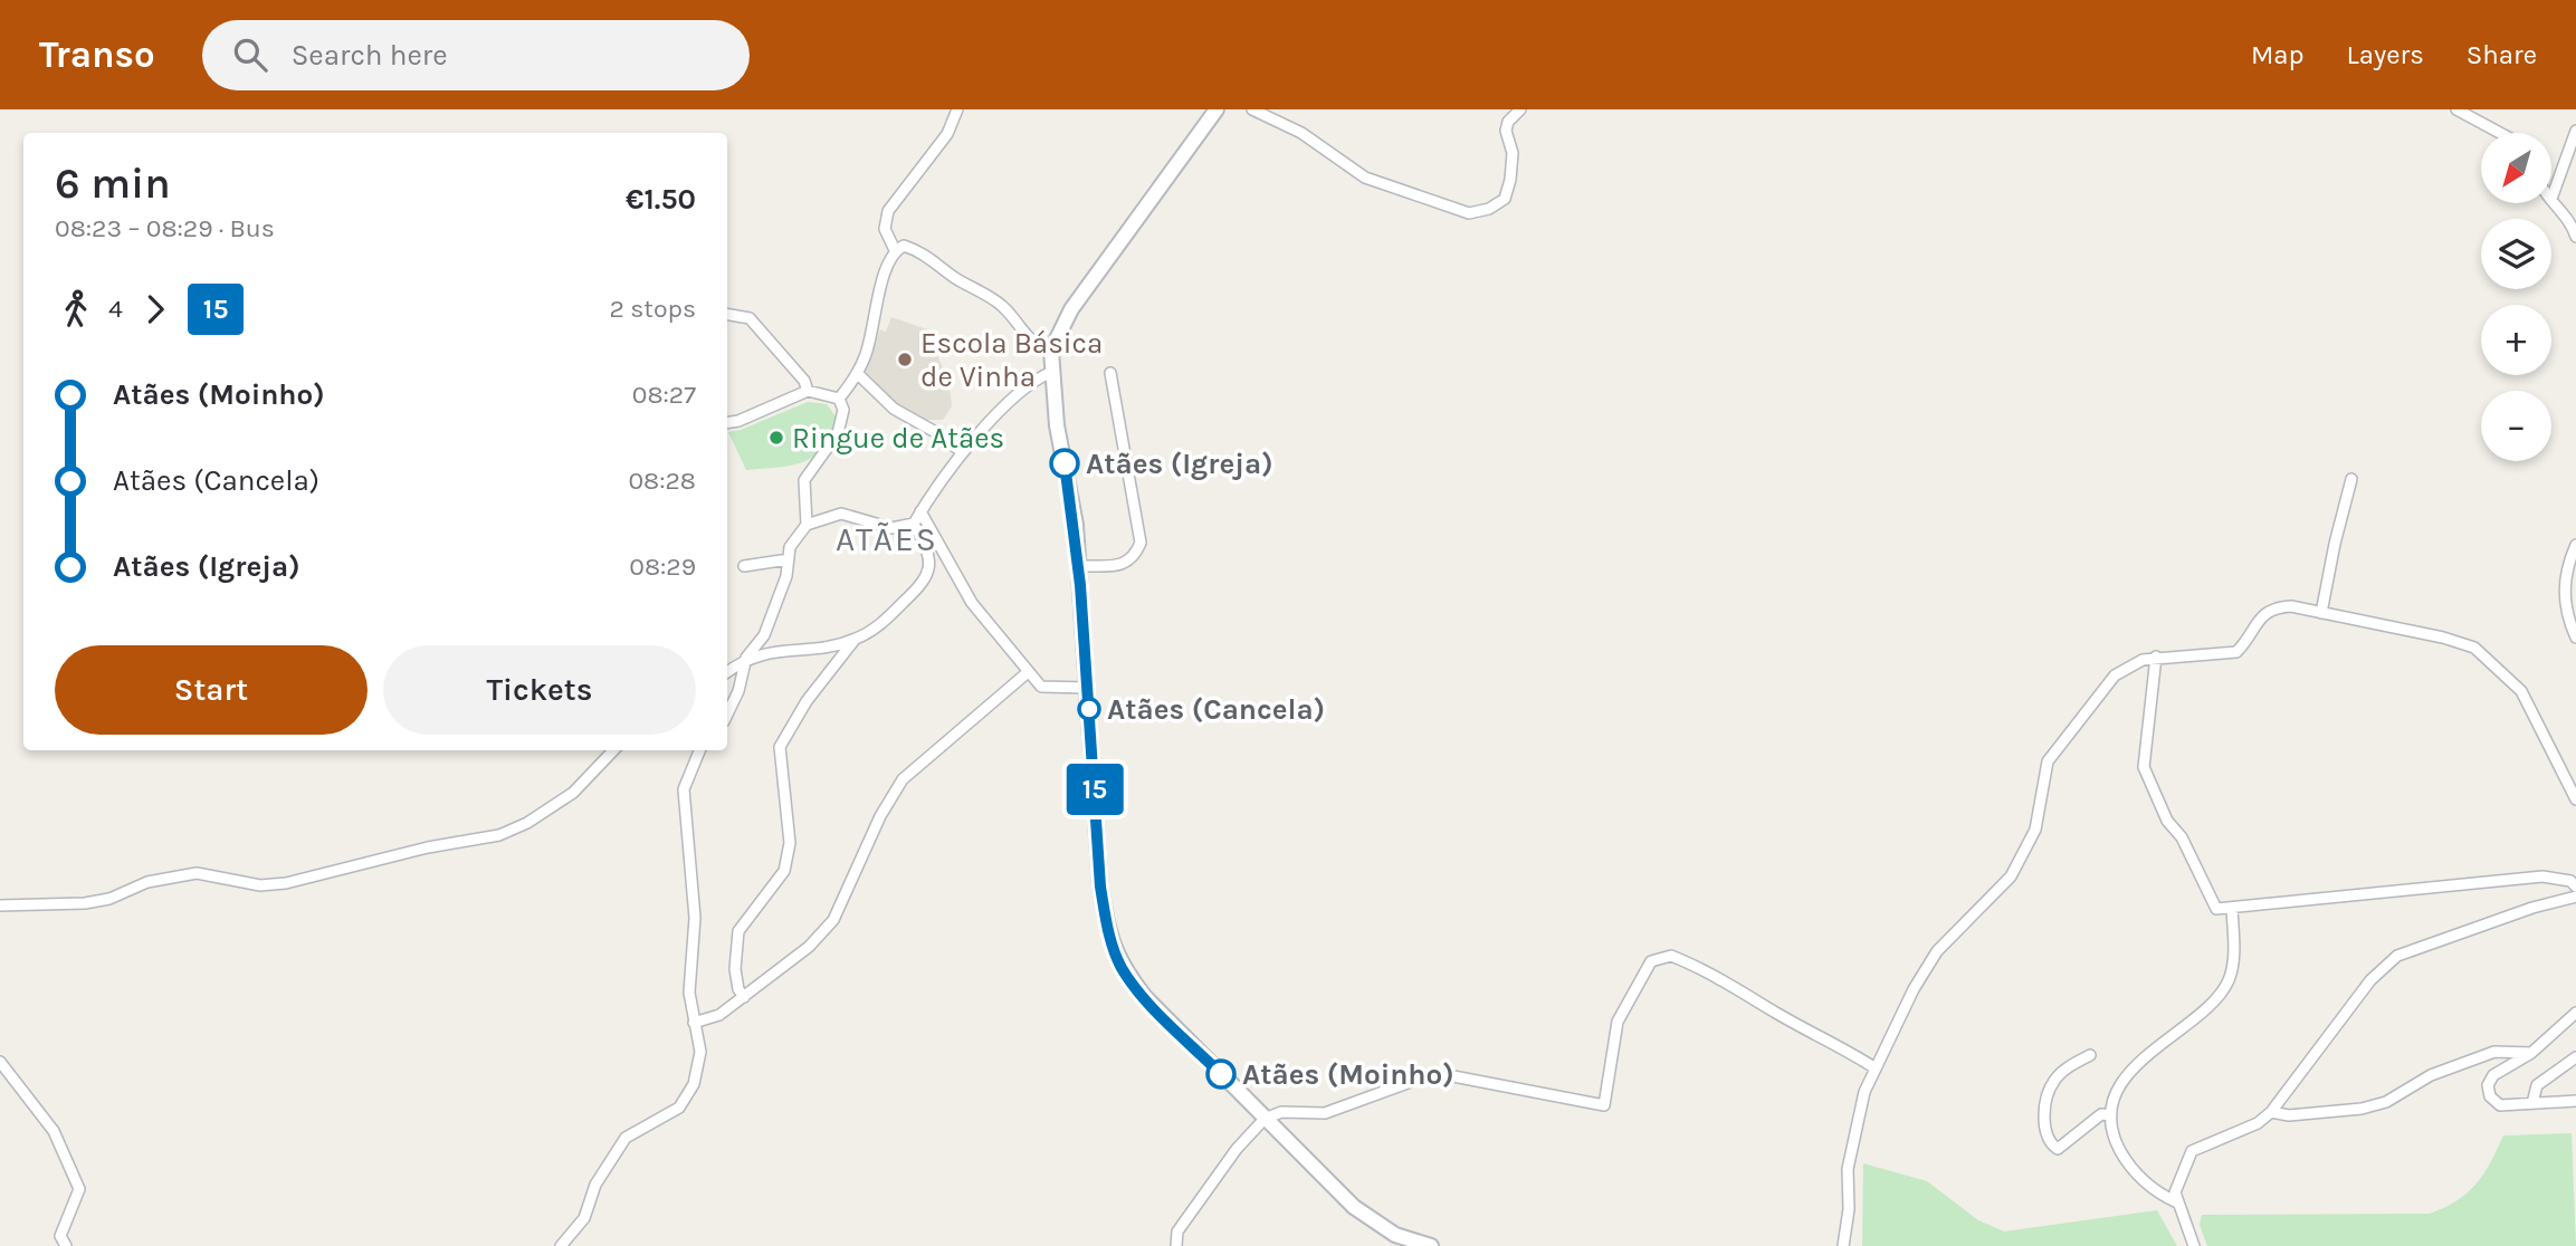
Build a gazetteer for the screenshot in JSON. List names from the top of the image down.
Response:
{
  "districts": ["ATÃES"],
  "places": [
    "Escola Básica de Vinha",
    "Ringue de Atães",
    "Atães (Igreja)",
    "Atães (Cancela)",
    "Atães (Moinho)"
  ],
  "lines": ["bus line 15"],
  "north": "bottom left",
  "page": {
    "header": "Transo",
    "search": "Search here",
    "nav": ["Map", "Layers", "Share"],
    "on_map": "15",
    "map_buttons": ["+", "−"],
    "heading": ["6 min", "08:23 – 08:29 · Bus", "€1.50"],
    "legs": ["4", "15", "2 stops"],
    "list": [
      {
        "name": "Atães (Moinho)",
        "value": "08:27"
      },
      {
        "name": "Atães (Cancela)",
        "value": "08:28"
      },
      {
        "name": "Atães (Igreja)",
        "value": "08:29"
      }
    ],
    "buttons": ["Start", "Tickets"]
  }
}
